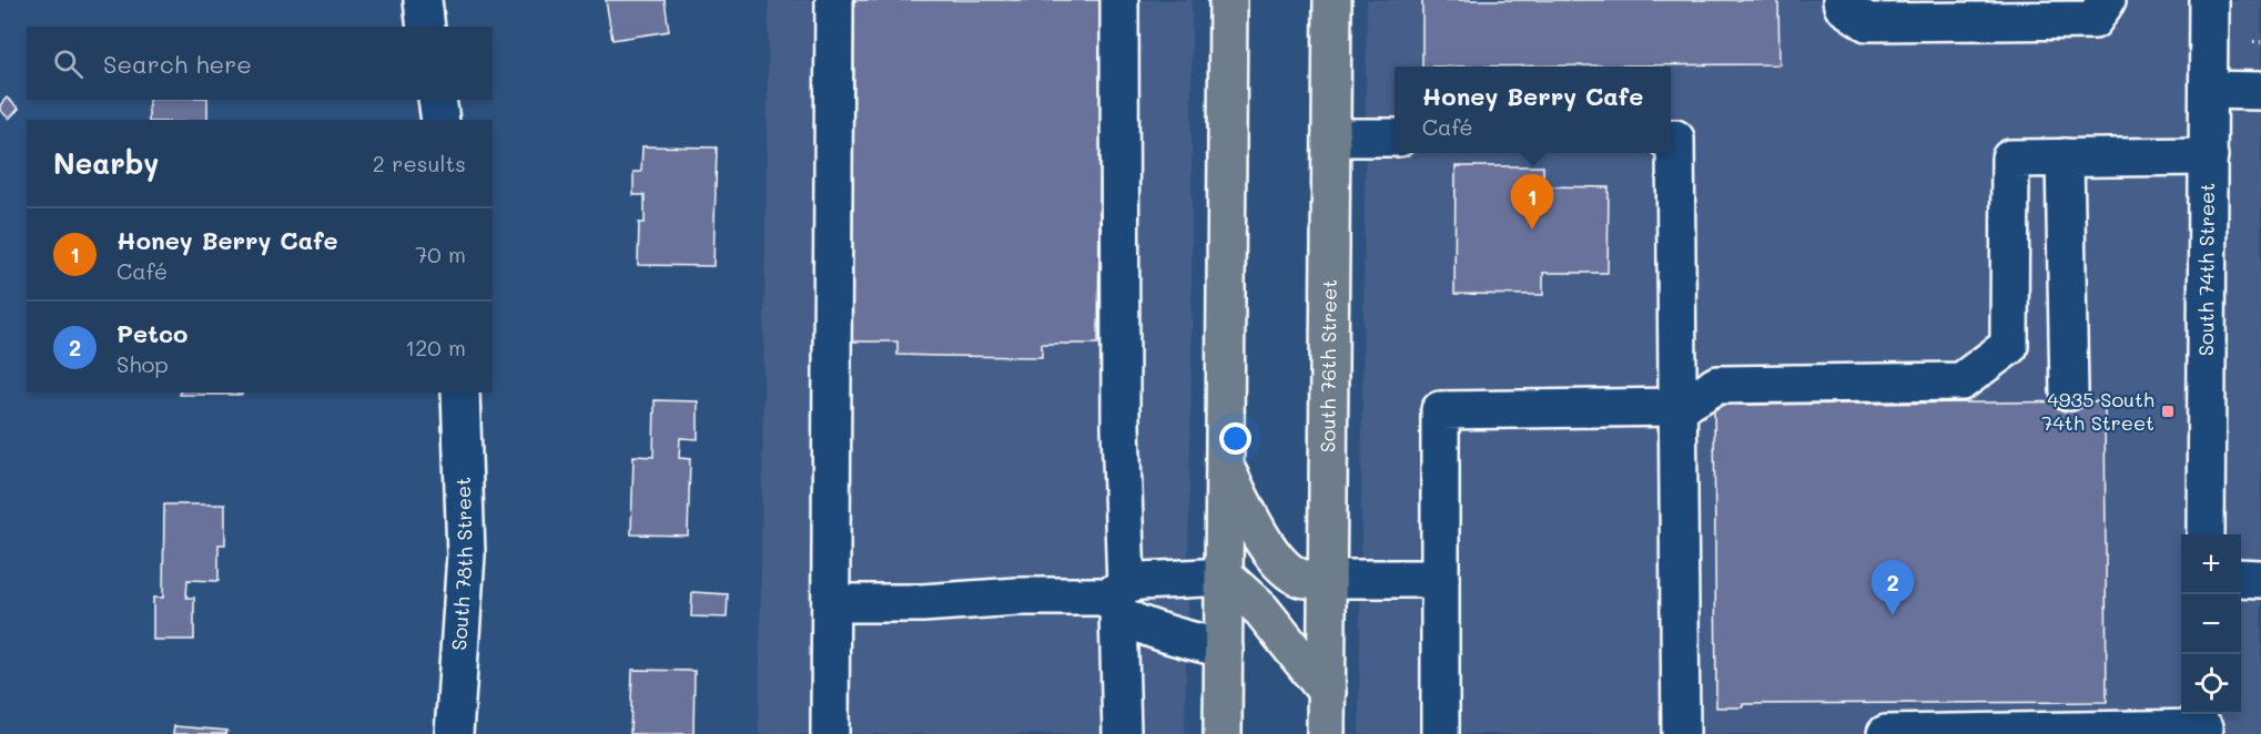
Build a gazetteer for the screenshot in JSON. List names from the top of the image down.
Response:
{
  "streets": {
    "main road": ["South 76th Street"],
    "street": ["South 74th Street", "South 78th Street"]
  },
  "places": {
    "transit": ["4935 South 74th Street"]
  },
  "page": {
    "search": "Search here",
    "popup": ["Honey Berry Cafe", "Café"],
    "heading": ["Nearby", "2 results"],
    "pins": ["1", "2"],
    "list": [
      {
        "mark": "1",
        "name": "Honey Berry Cafe",
        "note": "Café",
        "value": "70 m"
      },
      {
        "mark": "2",
        "name": "Petco",
        "note": "Shop",
        "value": "120 m"
      }
    ],
    "map_buttons": ["+", "−"]
  }
}
